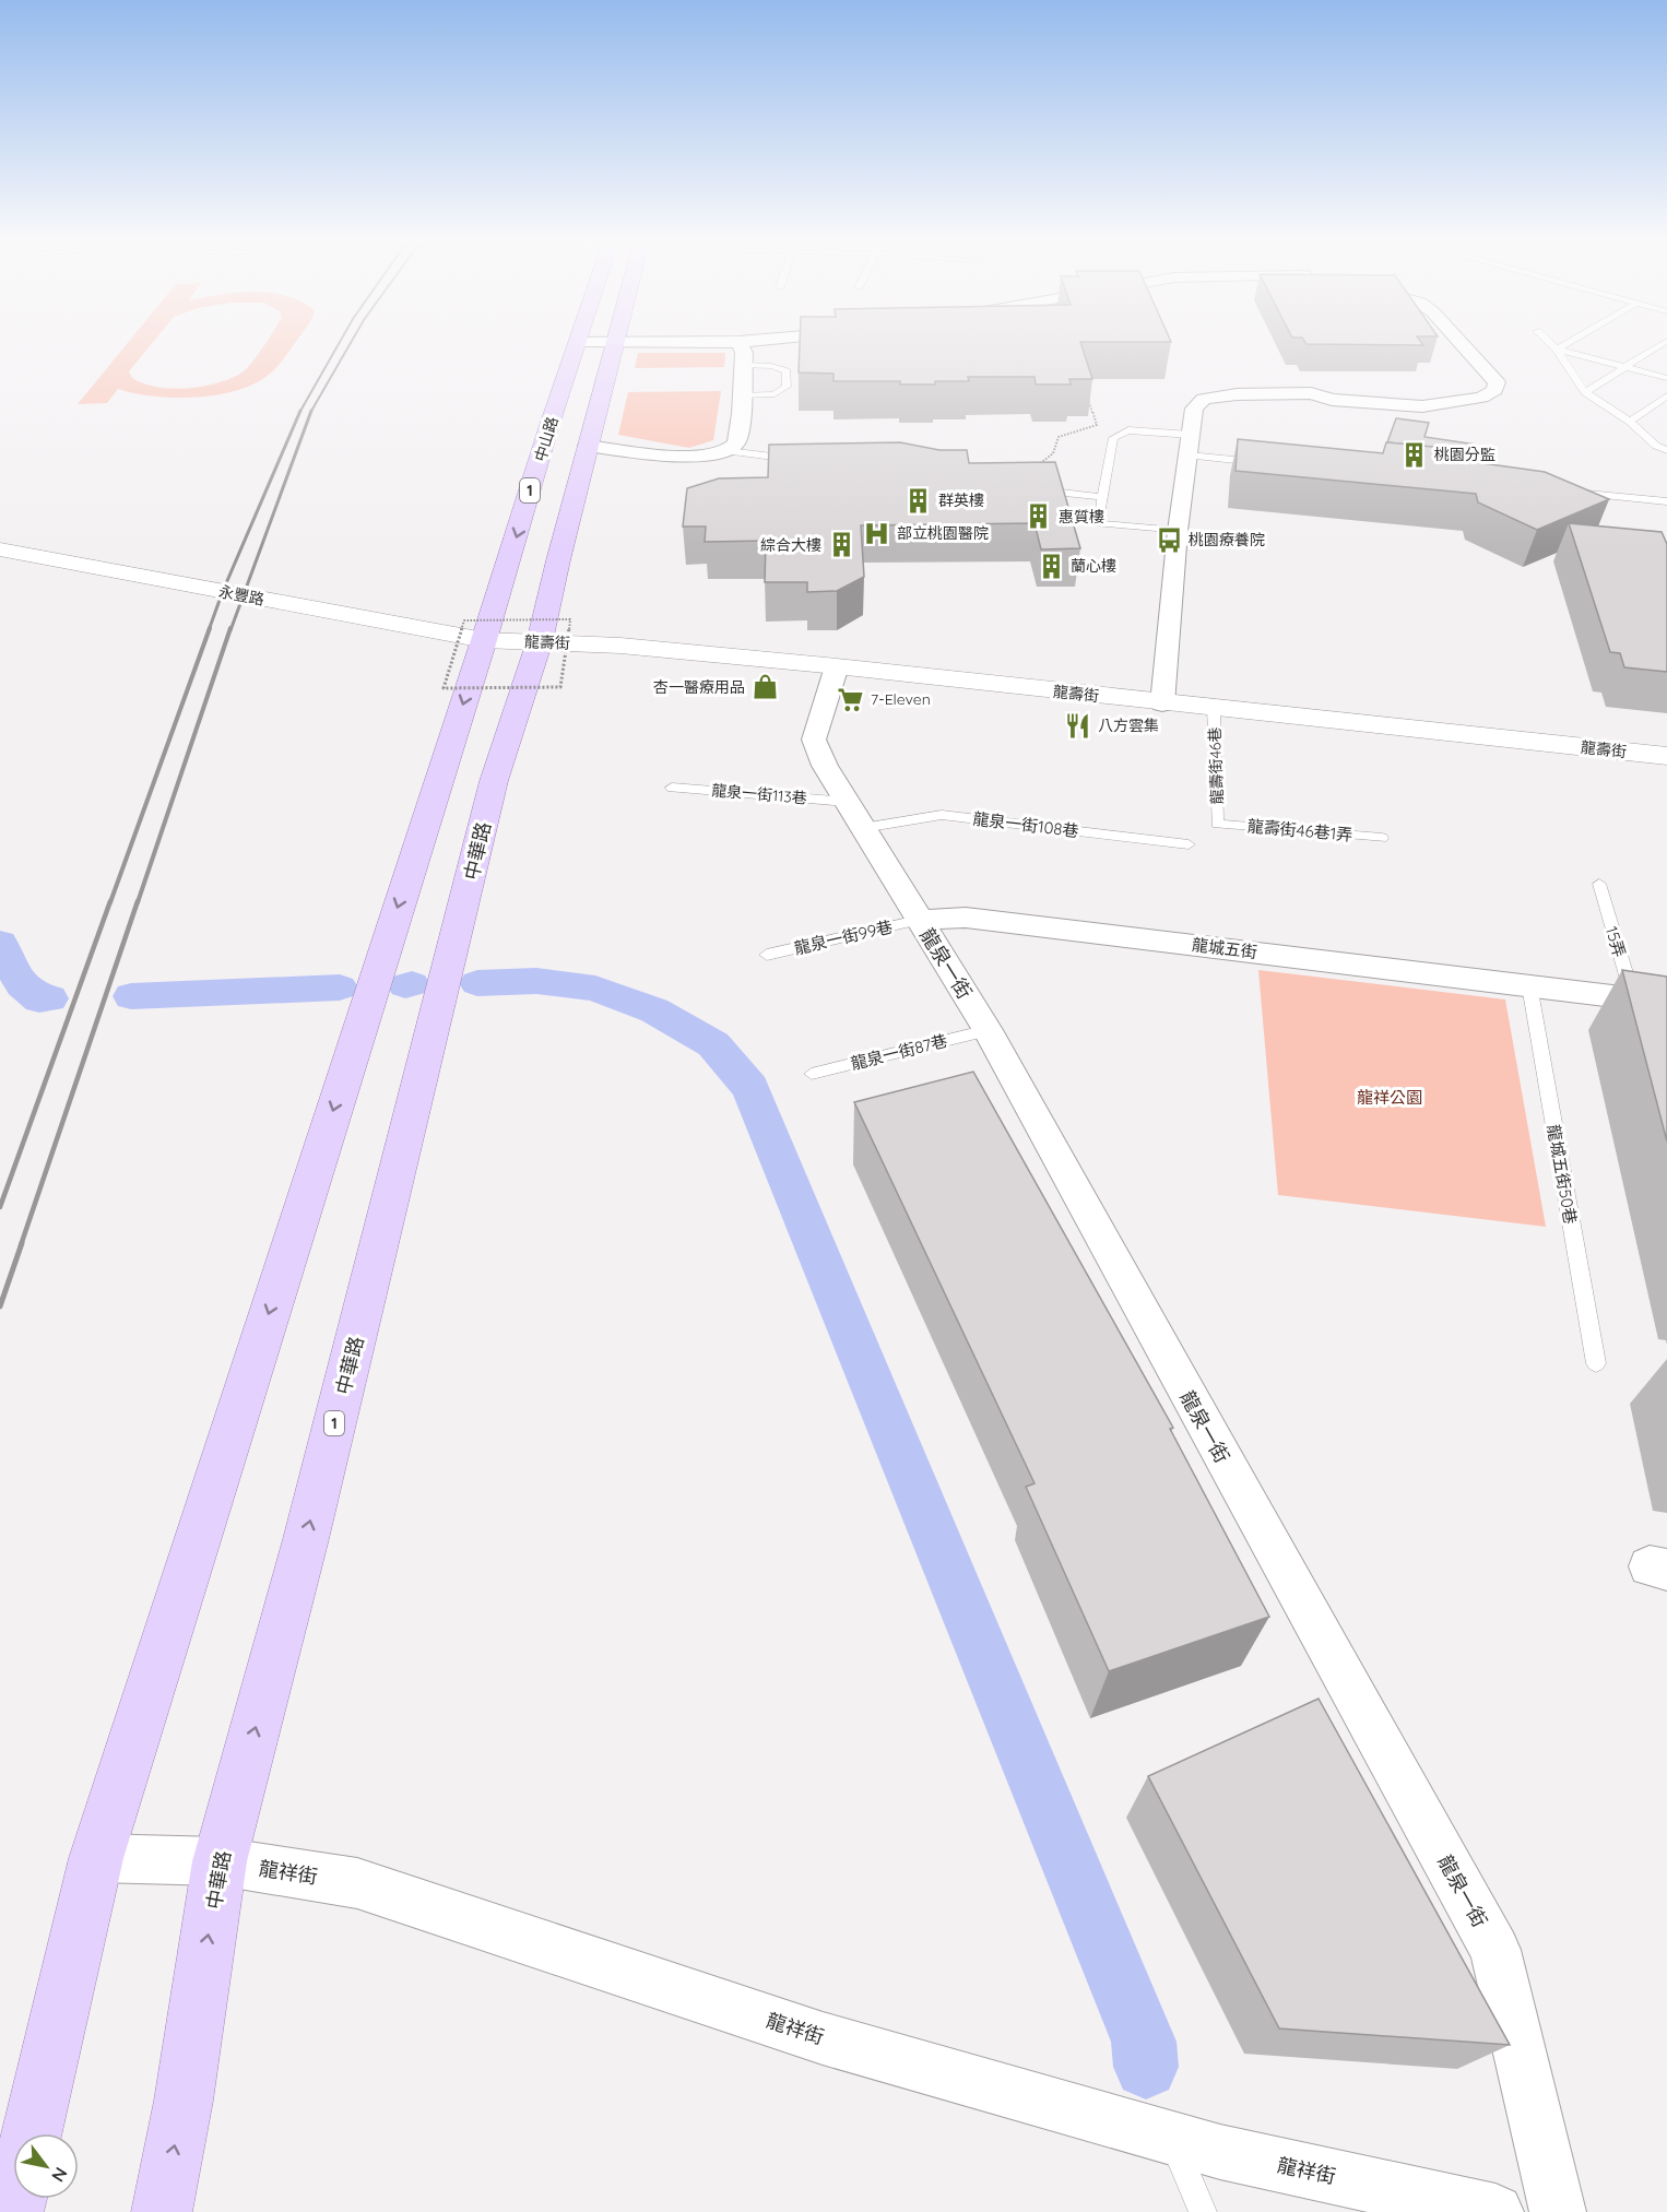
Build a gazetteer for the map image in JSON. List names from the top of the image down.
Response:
{
  "streets": {
    "main road": ["中山路", "1", "中華路"],
    "street": [
      "永豐路",
      "龍壽街",
      "龍城五街",
      "龍泉一街",
      "龍祥街"
    ],
    "lane": [
      "龍壽街46巷",
      "龍泉一街113巷",
      "龍泉一街108巷",
      "龍壽街46巷1弄",
      "龍泉一街99巷",
      "15弄",
      "龍泉一街87巷",
      "龍城五街50巷"
    ]
  },
  "crossings": [
    ["中山路", "1"],
    ["中山路", "永豐路"],
    ["中山路", "龍壽街"],
    ["1", "永豐路"],
    ["1", "龍壽街"],
    ["1", "中華路"],
    ["1", "龍祥街"],
    ["永豐路", "龍壽街"],
    ["龍壽街", "龍壽街46巷"],
    ["龍壽街", "中華路"],
    ["龍壽街", "龍泉一街"],
    ["龍壽街46巷", "龍壽街46巷1弄"],
    ["龍泉一街113巷", "龍泉一街108巷"],
    ["龍泉一街113巷", "龍泉一街"],
    ["龍泉一街108巷", "龍泉一街"],
    ["中華路", "龍祥街"],
    ["龍泉一街99巷", "龍城五街"],
    ["龍泉一街99巷", "龍泉一街"],
    ["15弄", "龍城五街"],
    ["龍城五街", "龍泉一街"],
    ["龍城五街", "龍城五街50巷"],
    ["龍泉一街", "龍泉一街87巷"]
  ],
  "parks": ["龍祥公園"],
  "places": {
    "building": [
      "桃園分監",
      "群英樓",
      "惠質樓",
      "綜合大樓",
      "蘭心樓"
    ],
    "hospital": ["部立桃園醫院"],
    "bus stop": ["桃園療養院"],
    "shop": ["杏一醫療用品"],
    "supermarket": ["7-Eleven"],
    "restaurant": ["八方雲集"]
  },
  "north": "bottom right"
}
